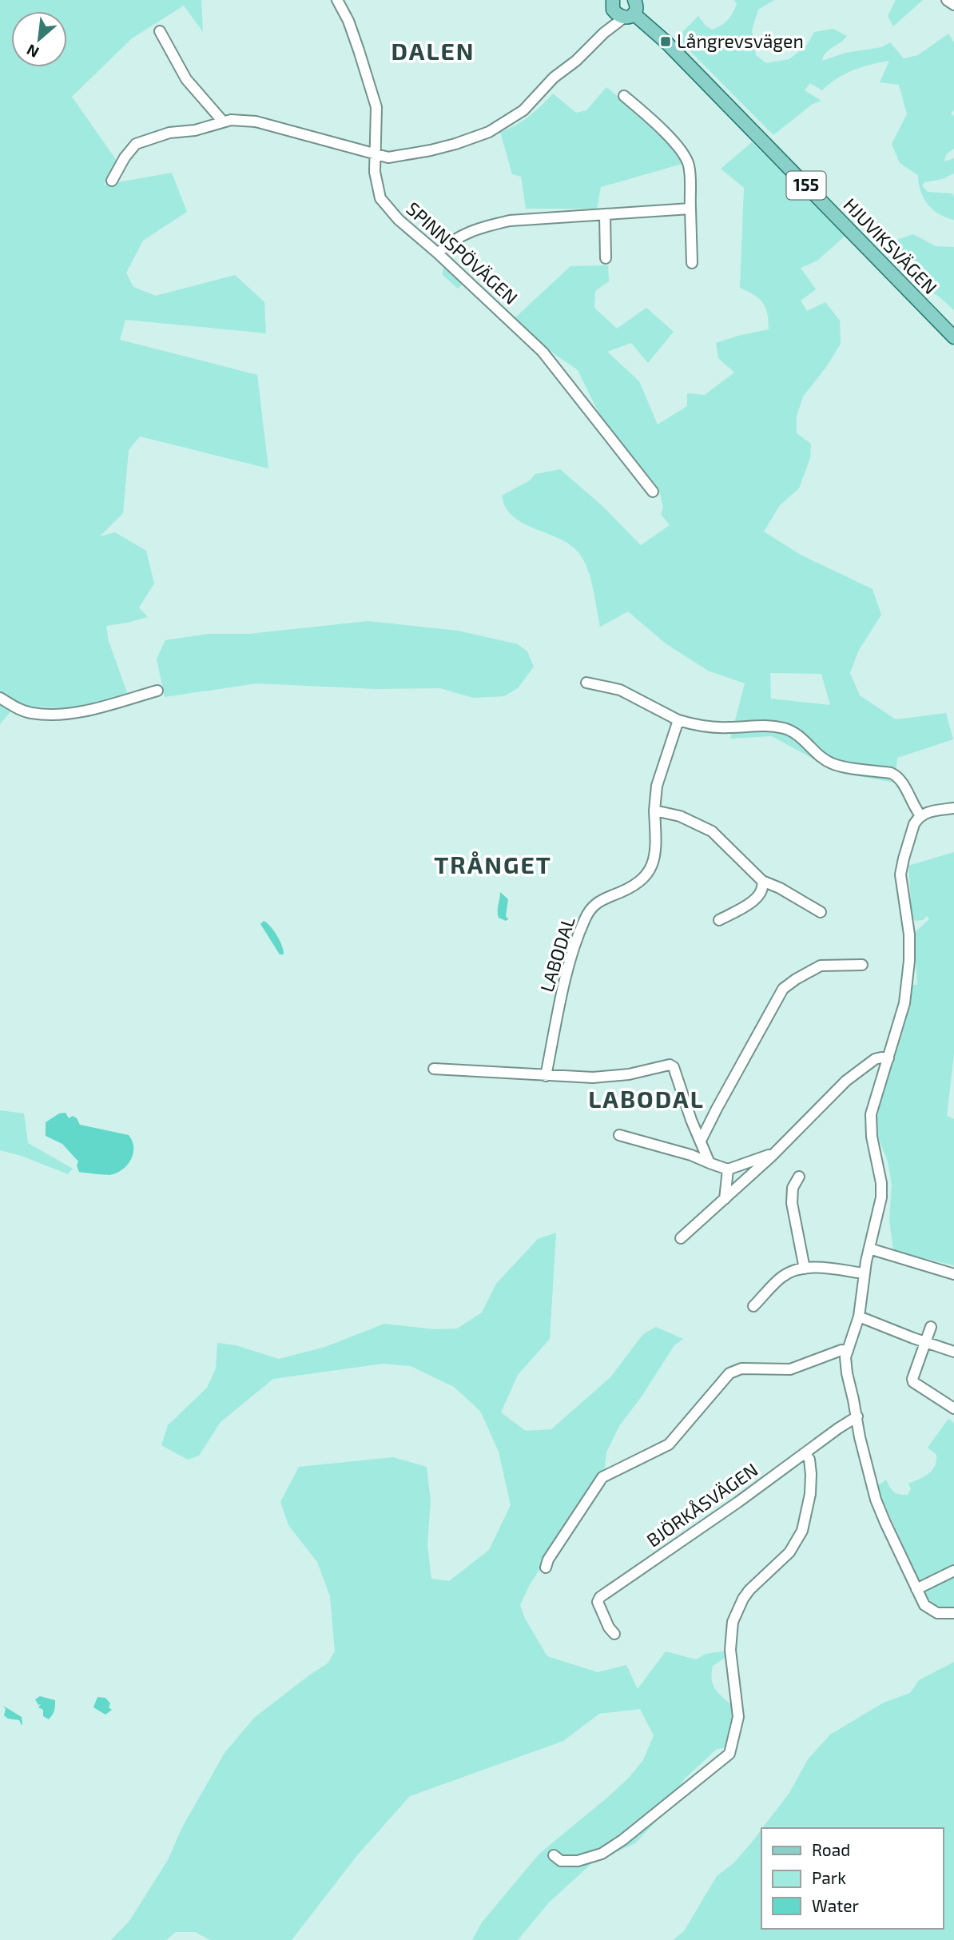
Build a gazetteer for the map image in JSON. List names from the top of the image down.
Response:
{
  "streets": {
    "main road": ["155", "HJUVIKSVÄGEN"],
    "street": ["SPINNSPÖVÄGEN", "LABODAL", "BJÖRKÅSVÄGEN"]
  },
  "districts": ["DALEN", "TRÅNGET", "LABODAL"],
  "places": {
    "transit": ["Långrevsvägen"]
  },
  "legend": ["Road", "Park", "Water"],
  "north": "bottom left"
}
